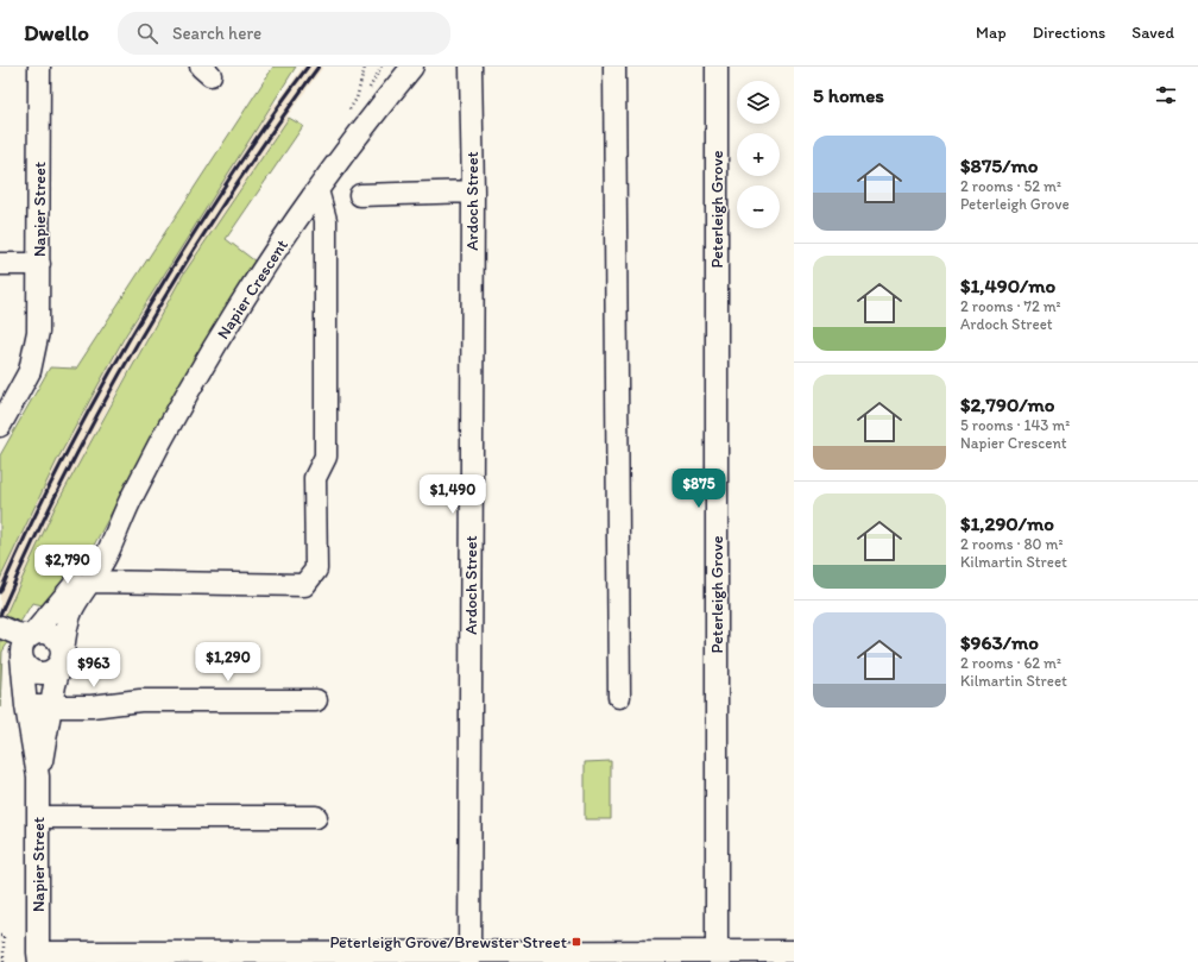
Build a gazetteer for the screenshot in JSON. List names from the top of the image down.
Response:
{
  "streets": {
    "street": [
      "Ardoch Street",
      "Napier Street",
      "Peterleigh Grove",
      "Napier Crescent"
    ]
  },
  "crossings": [
    ["Napier Street", "Napier Crescent"]
  ],
  "places": {
    "transit": ["Peterleigh Grove/Brewster Street"]
  },
  "page": {
    "header": "Dwello",
    "search": "Search here",
    "nav": ["Map", "Directions", "Saved"],
    "heading": "5 homes",
    "map_buttons": ["+", "−"],
    "list": [
      {
        "name": "$875/mo",
        "note": "2 rooms · 52 m² · Peterleigh Grove"
      },
      {
        "name": "$1,490/mo",
        "note": "2 rooms · 72 m² · Ardoch Street"
      },
      {
        "name": "$2,790/mo",
        "note": "5 rooms · 143 m² · Napier Crescent"
      },
      {
        "name": "$1,290/mo",
        "note": "2 rooms · 80 m² · Kilmartin Street"
      },
      {
        "name": "$963/mo",
        "note": "2 rooms · 62 m² · Kilmartin Street"
      }
    ],
    "price": [
      "$875",
      "$1,490",
      "$2,790",
      "$1,290",
      "$963"
    ]
  }
}
